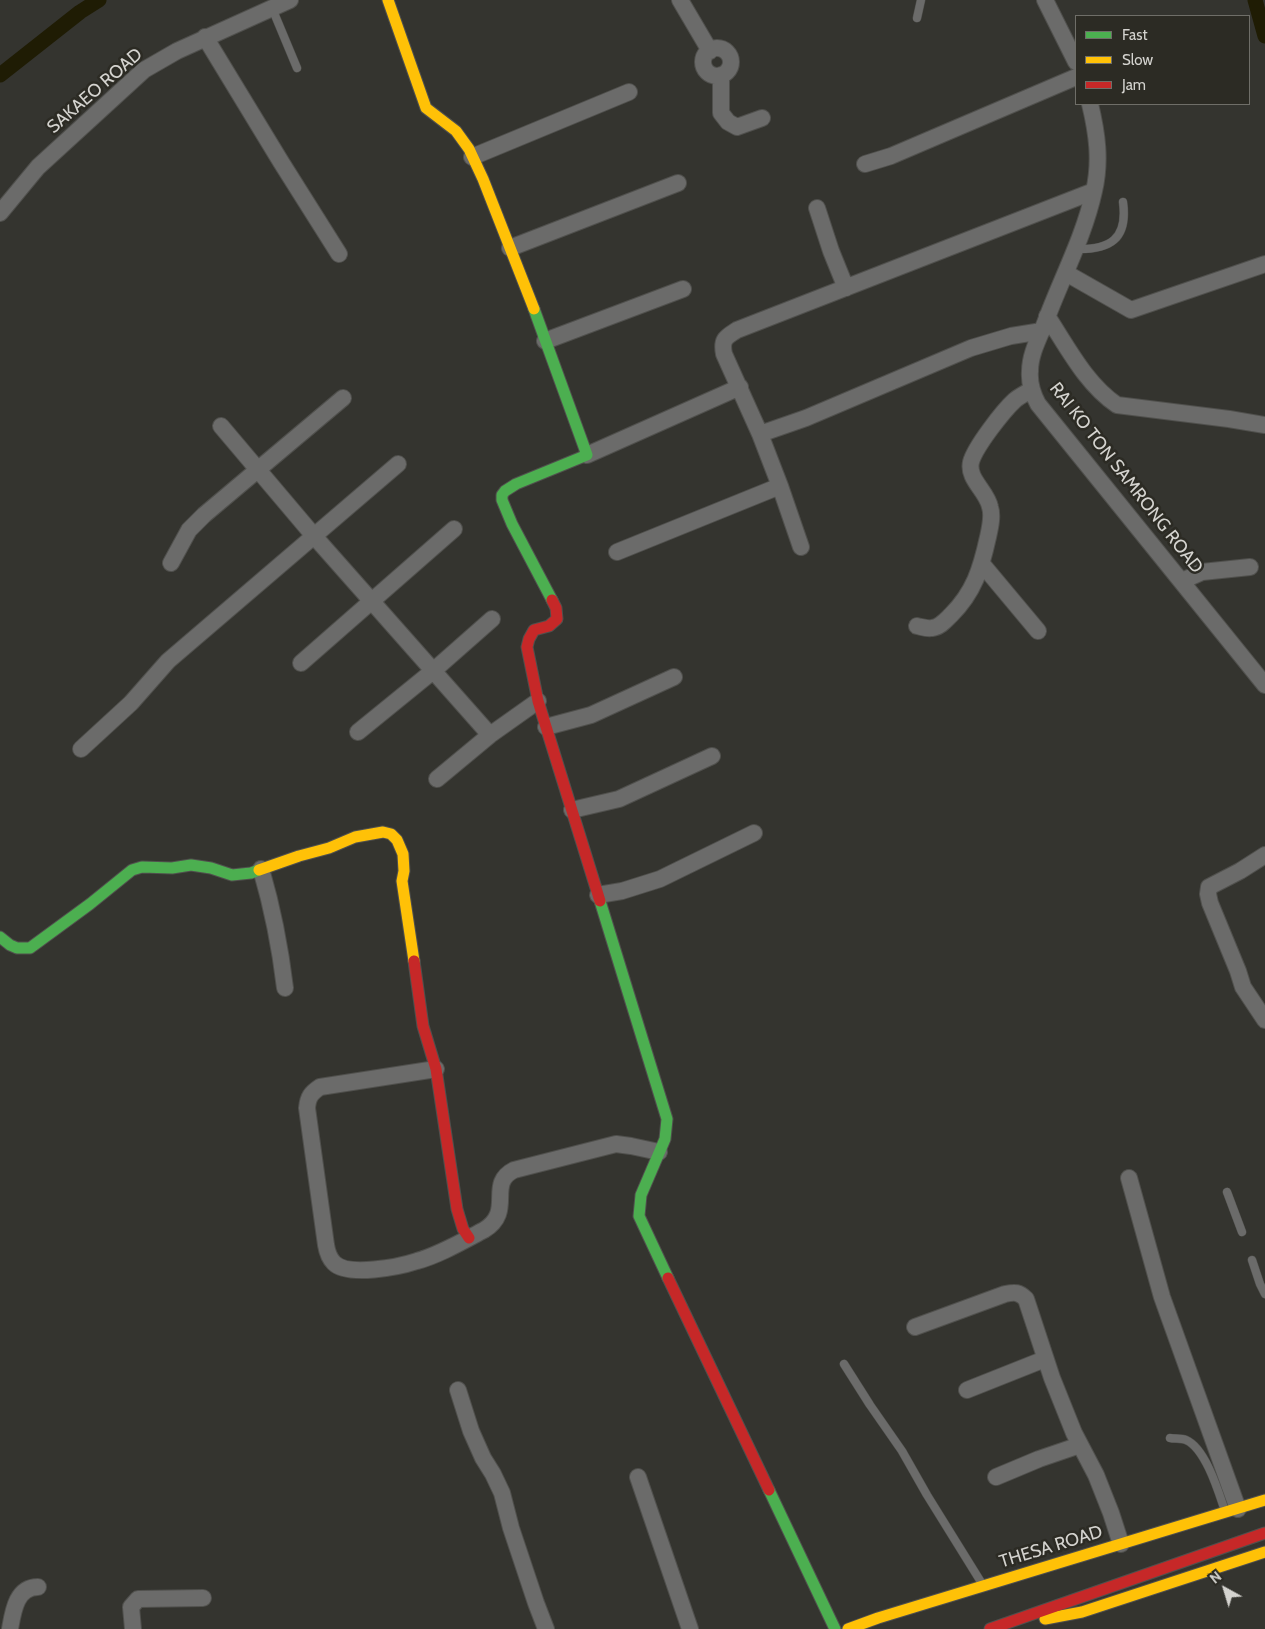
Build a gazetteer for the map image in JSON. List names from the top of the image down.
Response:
{
  "streets": {
    "main road": ["THESA ROAD"],
    "street": ["SAKAEO ROAD", "RAI KO TON SAMRONG ROAD"]
  },
  "legend": ["Fast", "Slow", "Jam"],
  "north": "top left"
}
